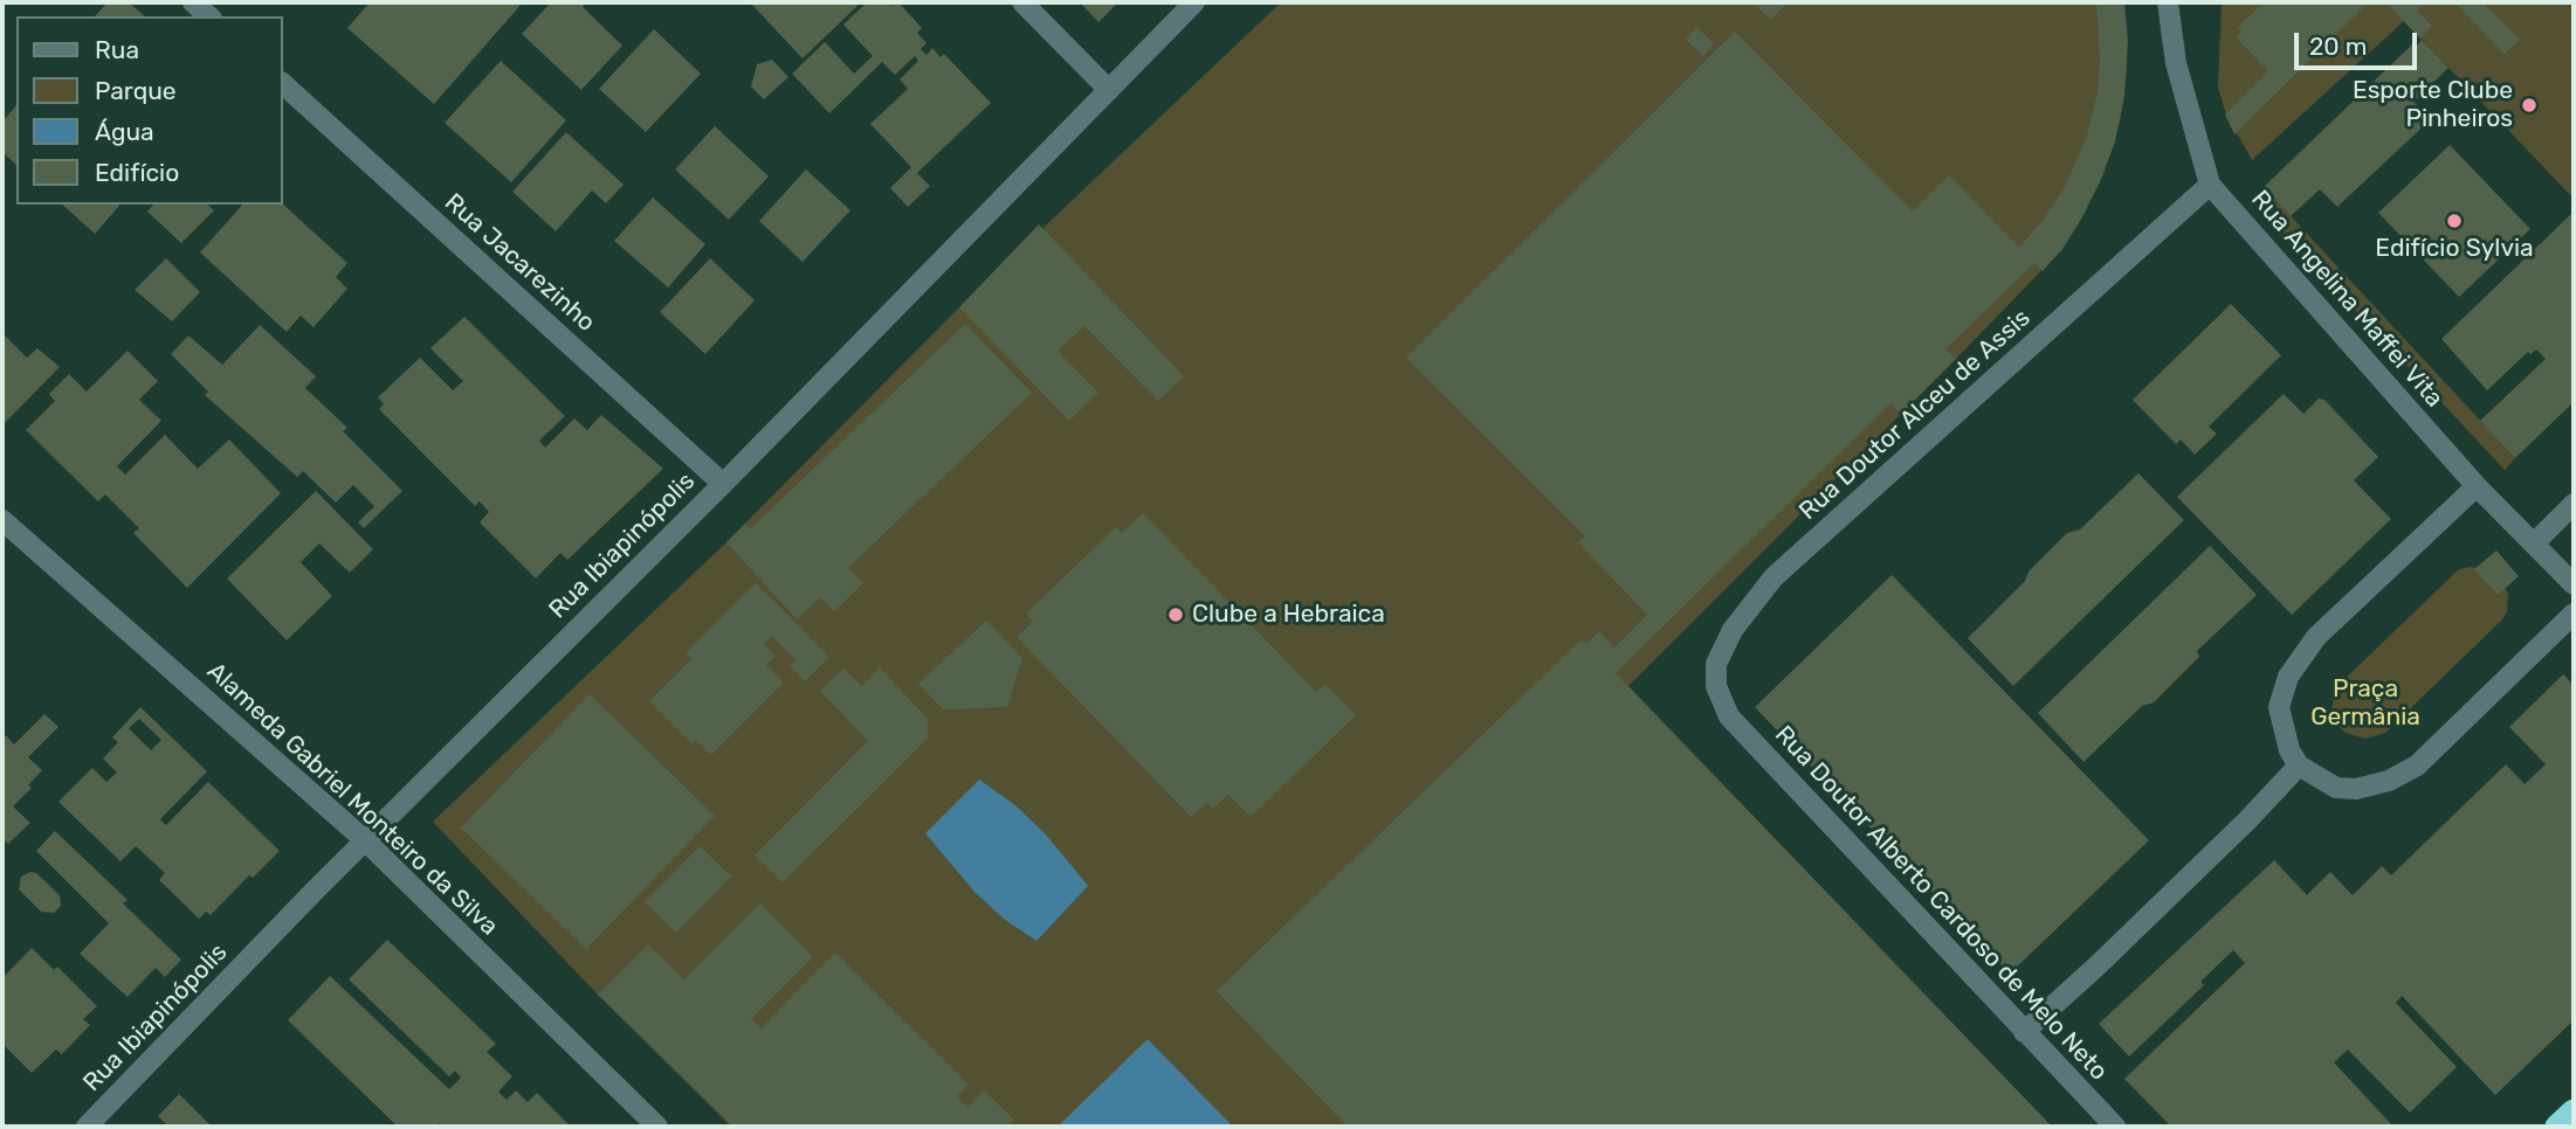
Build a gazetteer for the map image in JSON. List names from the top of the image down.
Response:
{
  "streets": {
    "street": [
      "Rua Jacarezinho",
      "Rua Angelina Maffei Vita",
      "Rua Doutor Alceu de Assis",
      "Rua Ibiapinópolis",
      "Alameda Gabriel Monteiro da Silva",
      "Rua Doutor Alberto Cardoso de Melo Neto"
    ]
  },
  "crossings": [
    ["Rua Jacarezinho", "Rua Ibiapinópolis"],
    ["Rua Angelina Maffei Vita", "Rua Doutor Alceu de Assis"],
    ["Rua Doutor Alceu de Assis", "Rua Doutor Alberto Cardoso de Melo Neto"],
    ["Rua Ibiapinópolis", "Alameda Gabriel Monteiro da Silva"]
  ],
  "parks": ["Praça Germânia"],
  "places": ["Esporte Clube Pinheiros", "Edifício Sylvia", "Clube a Hebraica"],
  "legend": [
    "Rua",
    "Parque",
    "Água",
    "Edifício"
  ],
  "scale_bar": "20 m"
}
